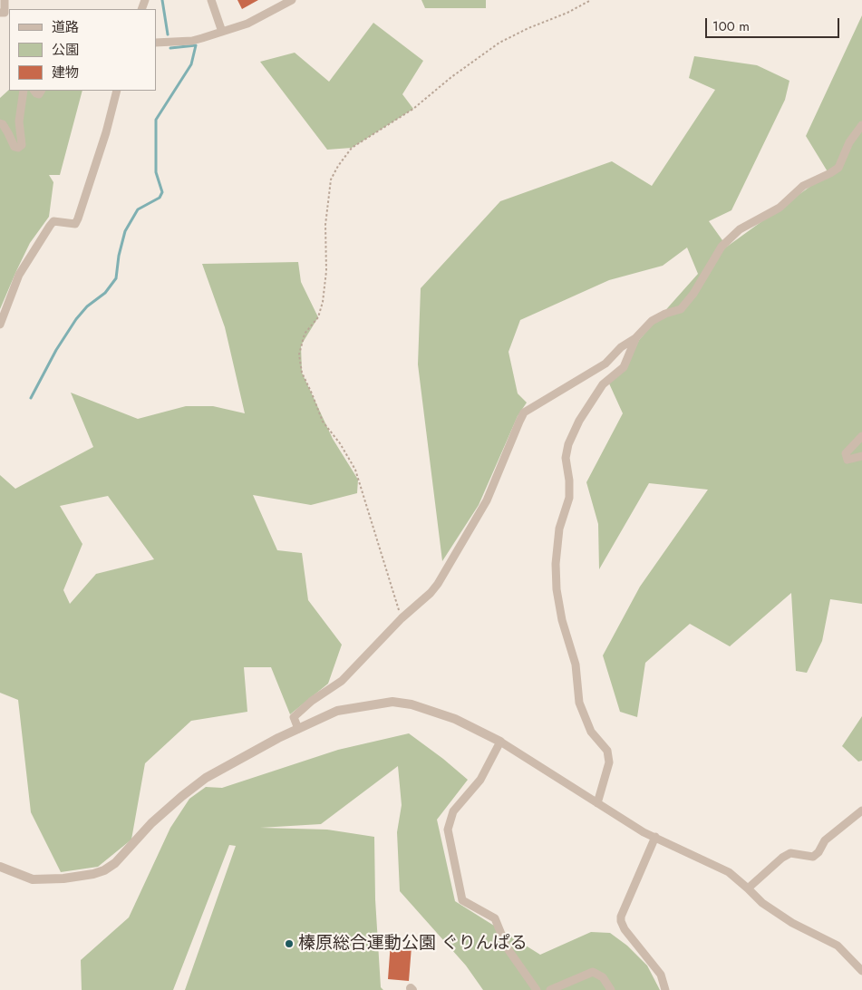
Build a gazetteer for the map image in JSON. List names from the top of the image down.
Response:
{
  "places": ["榛原総合運動公園 ぐりんぱる"],
  "legend": ["道路", "公園", "建物"],
  "scale_bar": "100 m"
}
